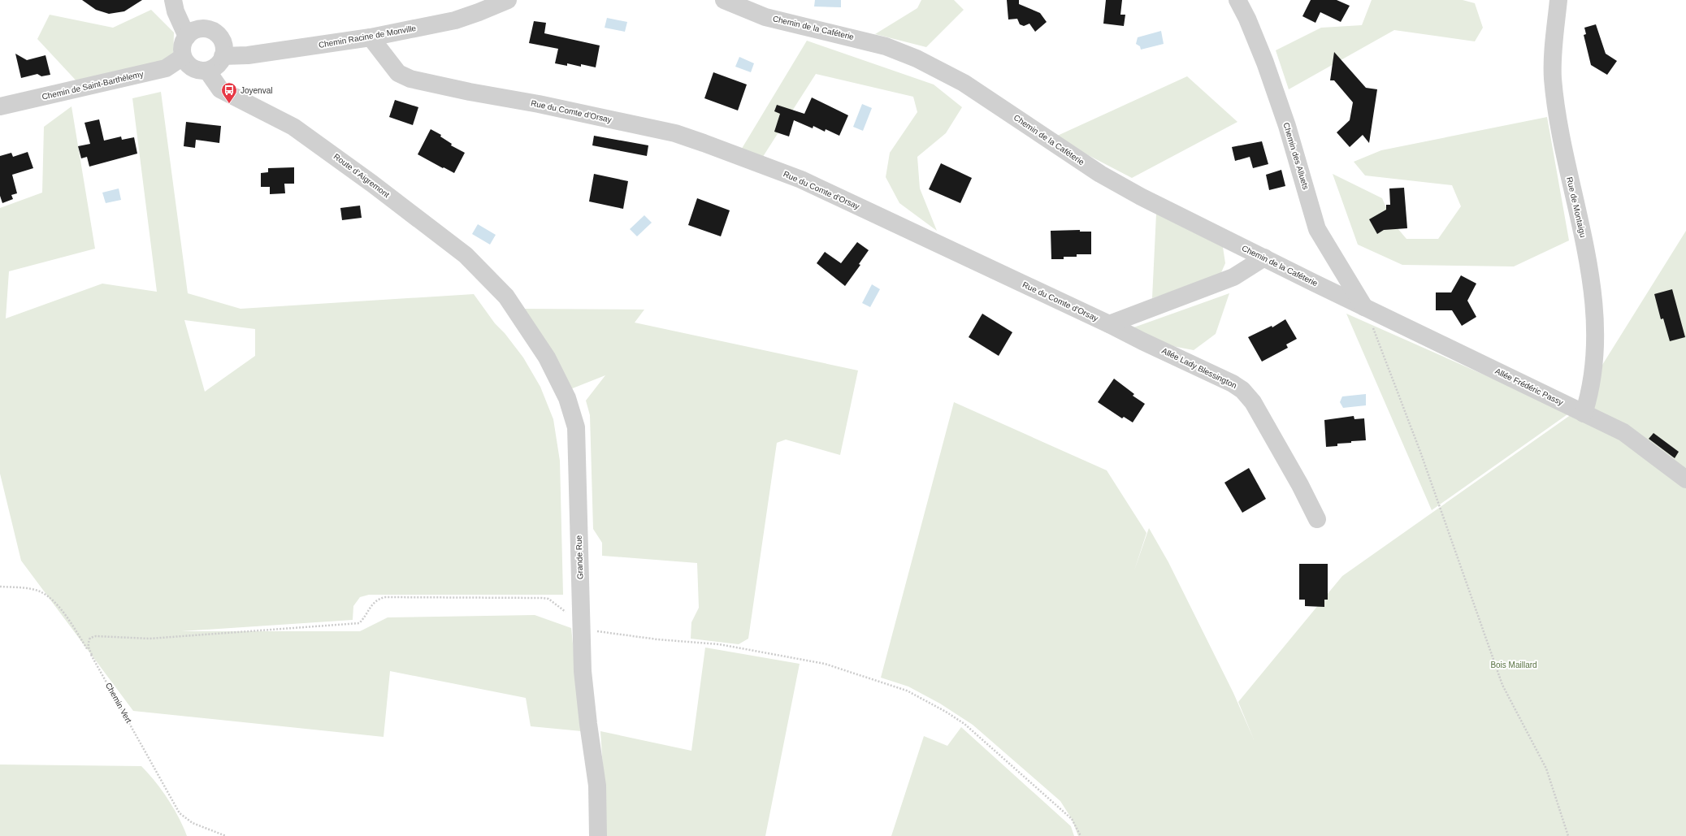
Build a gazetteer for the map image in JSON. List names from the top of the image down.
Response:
{
  "streets": {
    "street": [
      "Chemin de la Caféterie",
      "Chemin Racine de Monville",
      "Chemin de Saint-Barthélemy",
      "Rue du Comte d'Orsay",
      "Chemin des Alluets",
      "Route d’Aigremont",
      "Rue de Montaigu",
      "Allée Lady Blessington",
      "Allée Frédéric Passy",
      "Grande Rue"
    ],
    "path": ["Chemin Vert"]
  },
  "crossings": [
    ["Chemin de la Caféterie", "Chemin des Alluets"],
    ["Chemin de la Caféterie", "Allée Frédéric Passy"],
    ["Chemin Racine de Monville", "Chemin de Saint-Barthélemy"],
    ["Chemin Racine de Monville", "Rue du Comte d'Orsay"],
    ["Chemin Racine de Monville", "Route d’Aigremont"],
    ["Chemin de Saint-Barthélemy", "Route d’Aigremont"],
    ["Rue du Comte d'Orsay", "Allée Lady Blessington"],
    ["Chemin des Alluets", "Allée Frédéric Passy"],
    ["Route d’Aigremont", "Grande Rue"],
    ["Rue de Montaigu", "Allée Frédéric Passy"]
  ],
  "parks": ["Bois Maillard"],
  "places": {
    "bus stop": ["Joyenval"]
  }
}
